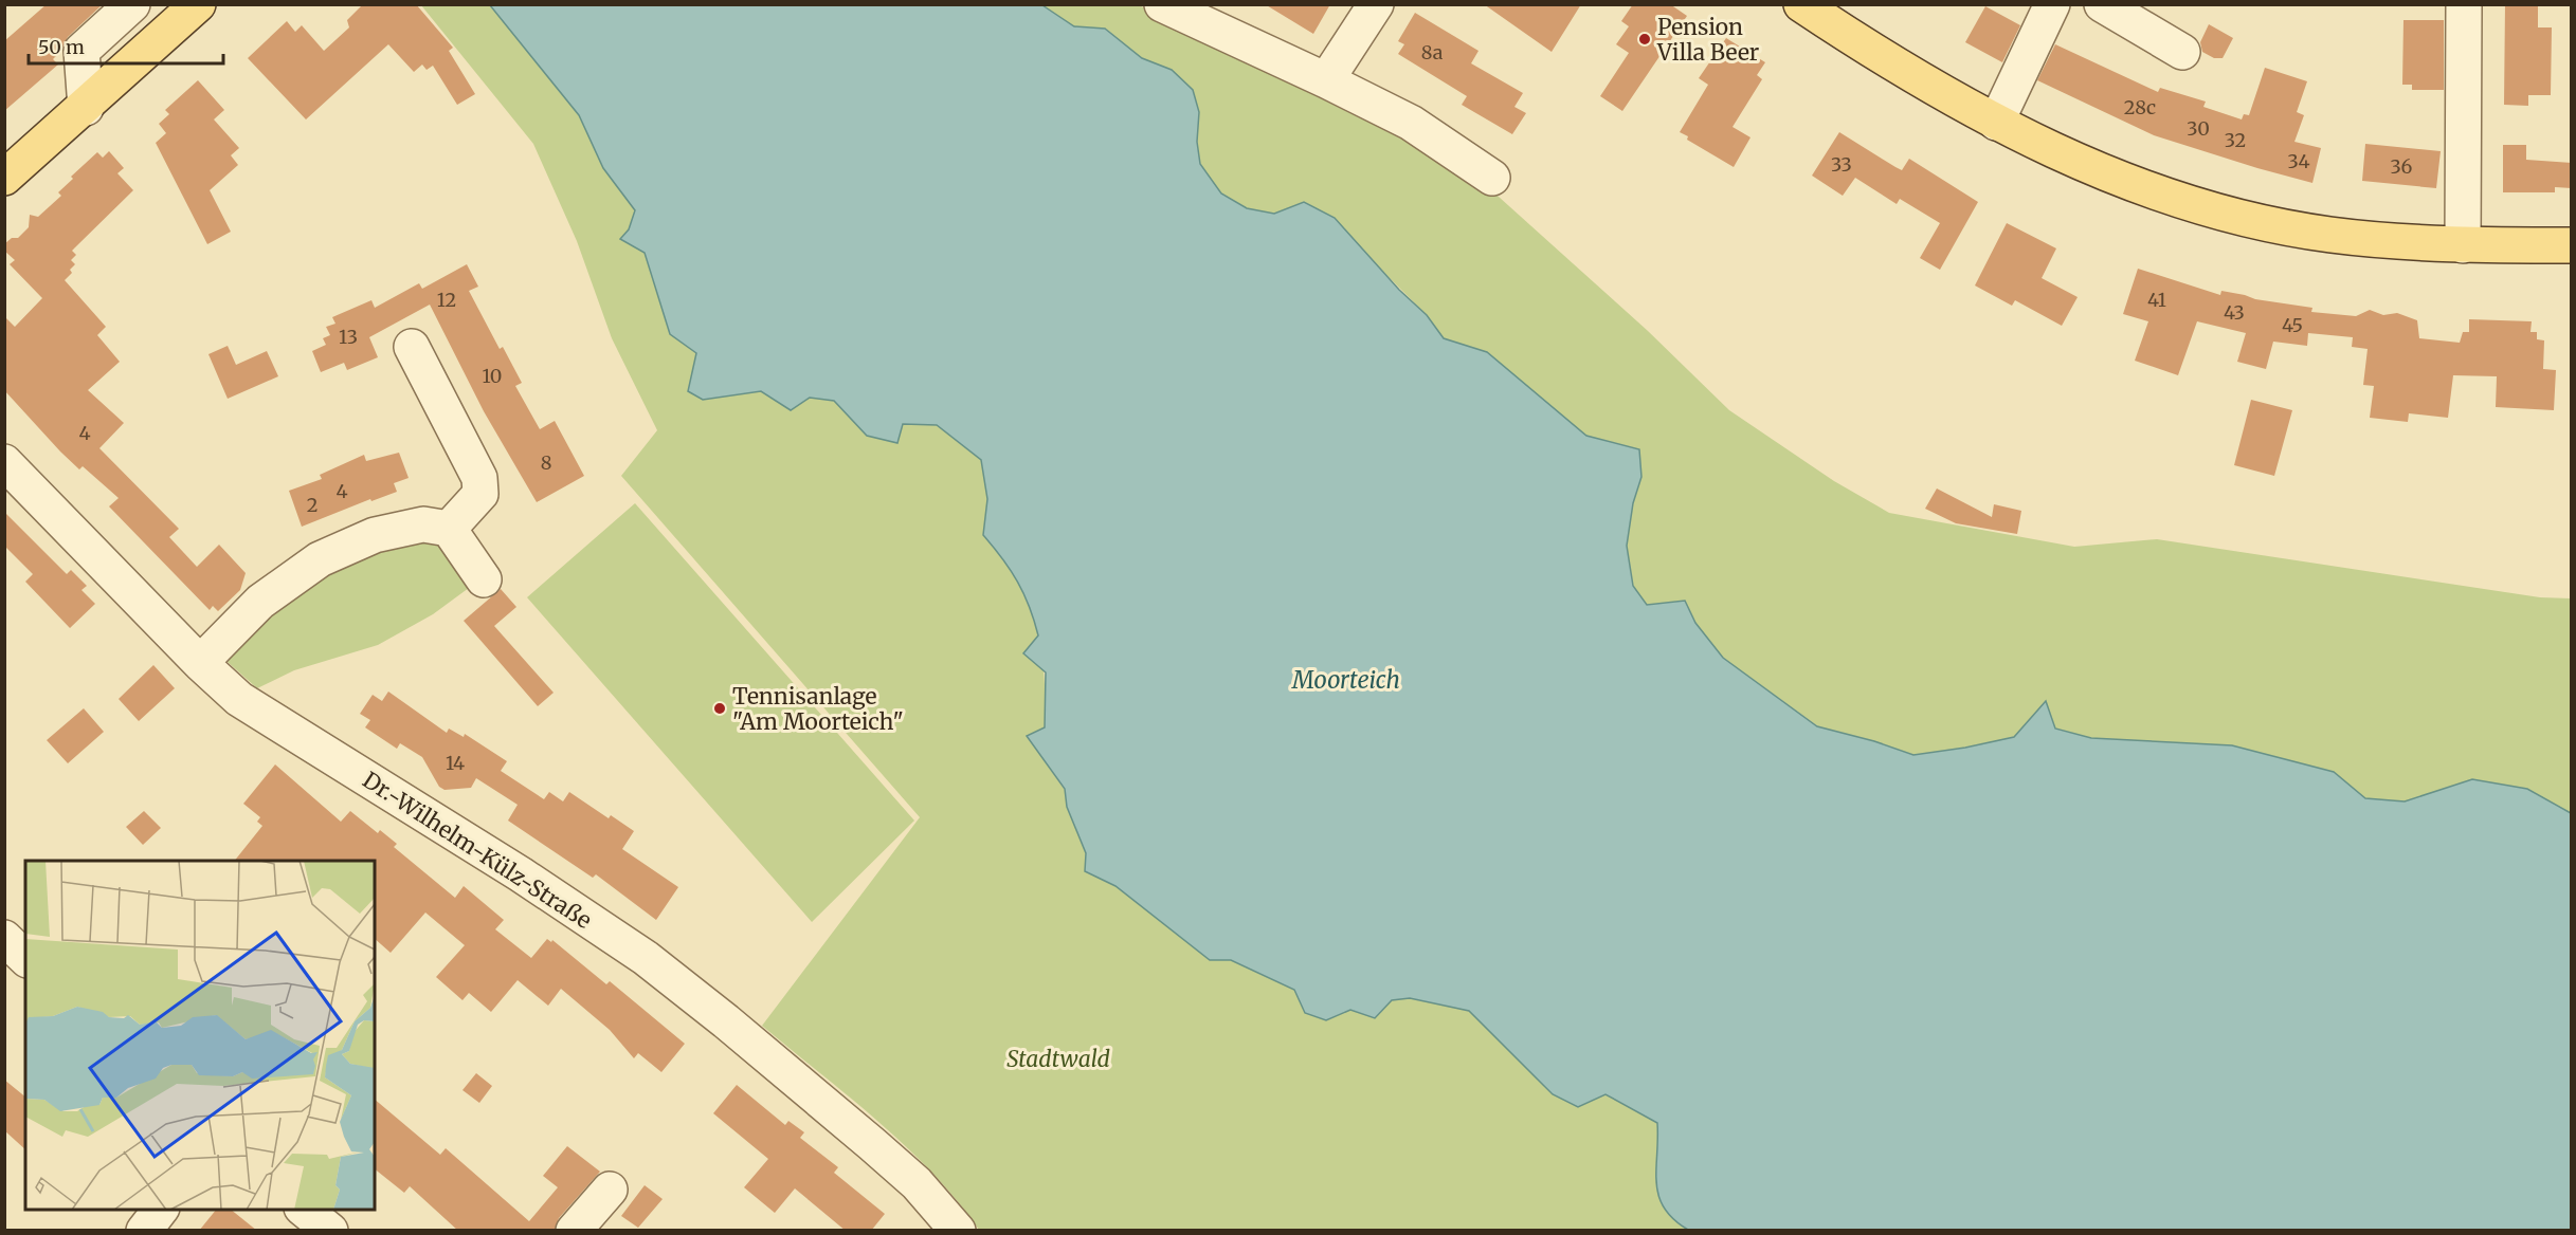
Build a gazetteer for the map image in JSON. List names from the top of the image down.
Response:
{
  "streets": {
    "street": ["Dr.-Wilhelm-Külz-Straße"]
  },
  "water": ["Moorteich"],
  "parks": ["Stadtwald"],
  "places": ["Pension Villa Beer", "Tennisanlage \"Am Moorteich\""],
  "house_numbers": [
    "8a",
    "28c",
    "30",
    "32",
    "34",
    "33",
    "36",
    "12",
    "41",
    "43",
    "45",
    "13",
    "10",
    "4",
    "8",
    "4",
    "2",
    "14"
  ],
  "scale_bar": "50 m"
}
